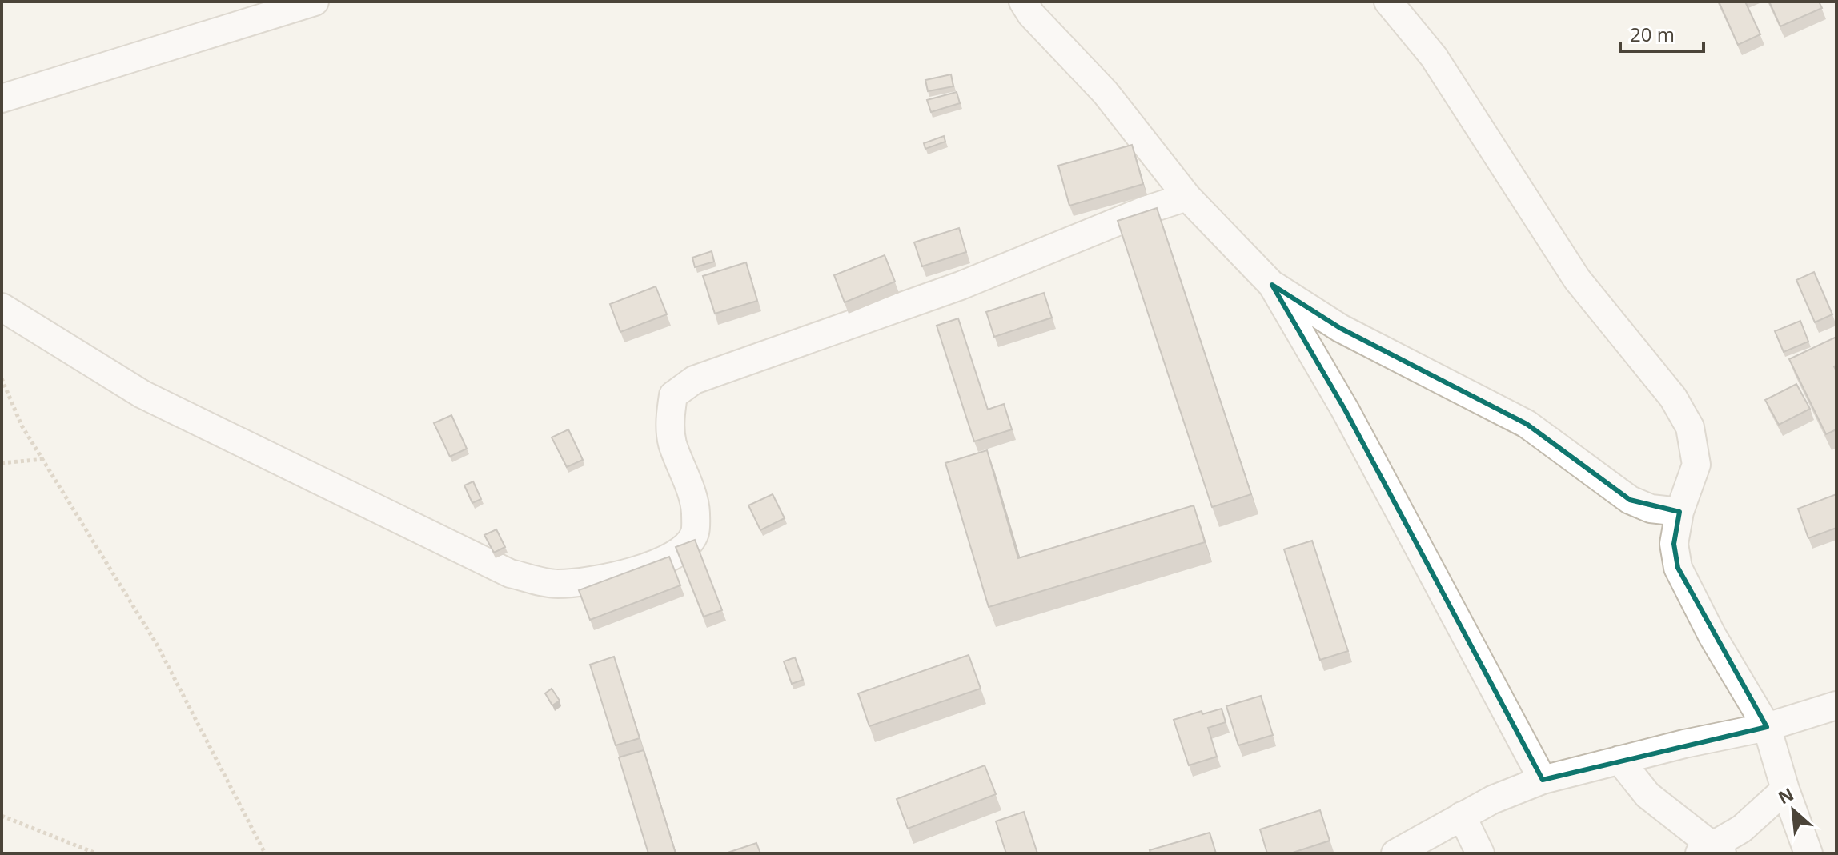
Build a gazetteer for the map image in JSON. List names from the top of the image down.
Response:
{
  "scale_bar": "20 m",
  "north": "top left"
}
